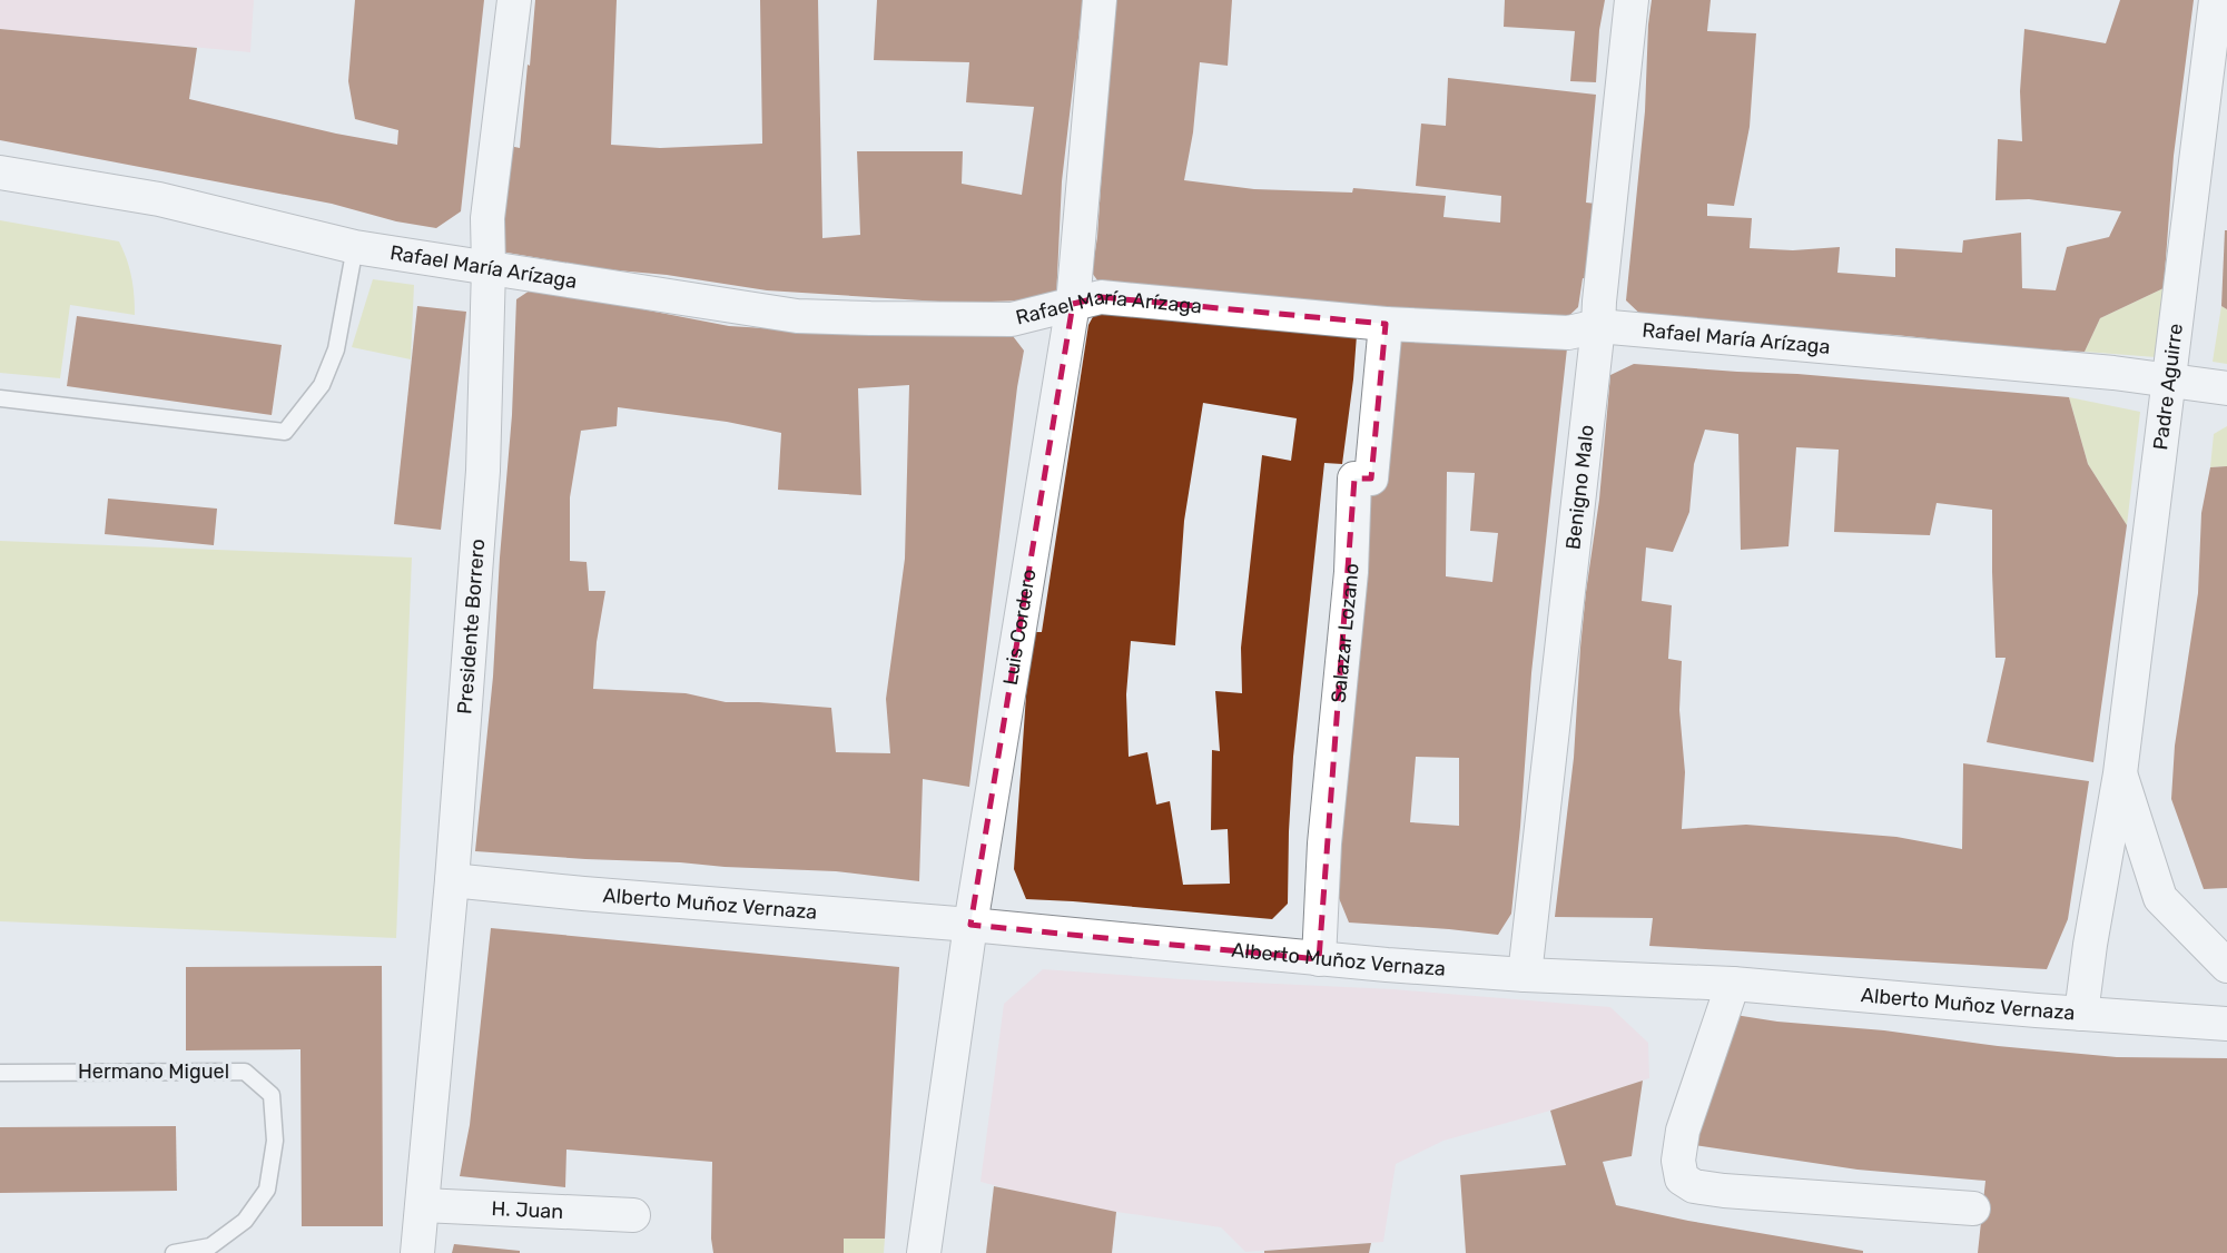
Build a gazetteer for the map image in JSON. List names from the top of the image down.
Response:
{
  "streets": {
    "street": [
      "Rafael María Arízaga",
      "Padre Aguirre",
      "Benigno Malo",
      "Presidente Borrero",
      "Luis Cordero",
      "Salazar Lozano",
      "Alberto Muñoz Vernaza",
      "H. Juan"
    ],
    "lane": ["Hermano Miguel"]
  },
  "crossings": [
    ["Rafael María Arízaga", "Padre Aguirre"],
    ["Rafael María Arízaga", "Benigno Malo"],
    ["Rafael María Arízaga", "Presidente Borrero"],
    ["Rafael María Arízaga", "Luis Cordero"],
    ["Rafael María Arízaga", "Salazar Lozano"],
    ["Padre Aguirre", "Alberto Muñoz Vernaza"],
    ["Benigno Malo", "Alberto Muñoz Vernaza"],
    ["Presidente Borrero", "Alberto Muñoz Vernaza"],
    ["Presidente Borrero", "H. Juan"],
    ["Luis Cordero", "Alberto Muñoz Vernaza"],
    ["Salazar Lozano", "Alberto Muñoz Vernaza"]
  ]
}
